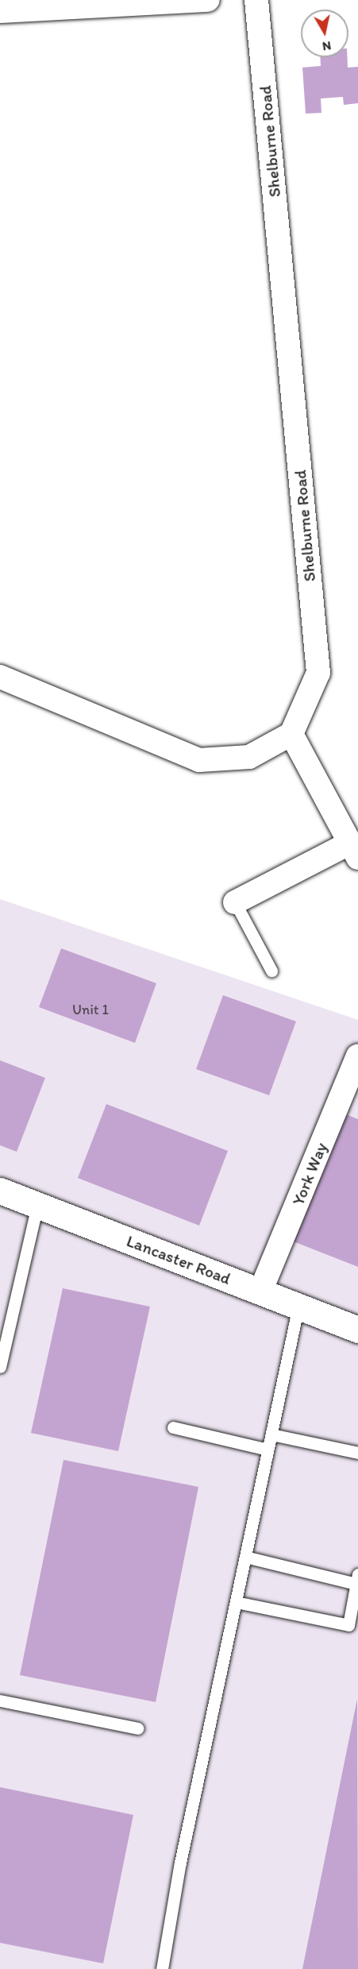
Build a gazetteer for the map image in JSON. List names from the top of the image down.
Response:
{
  "streets": {
    "street": ["Shelburne Road", "York Way", "Lancaster Road"]
  },
  "crossings": [
    ["York Way", "Lancaster Road"]
  ],
  "house_numbers": ["Unit 1"],
  "north": "bottom"
}
